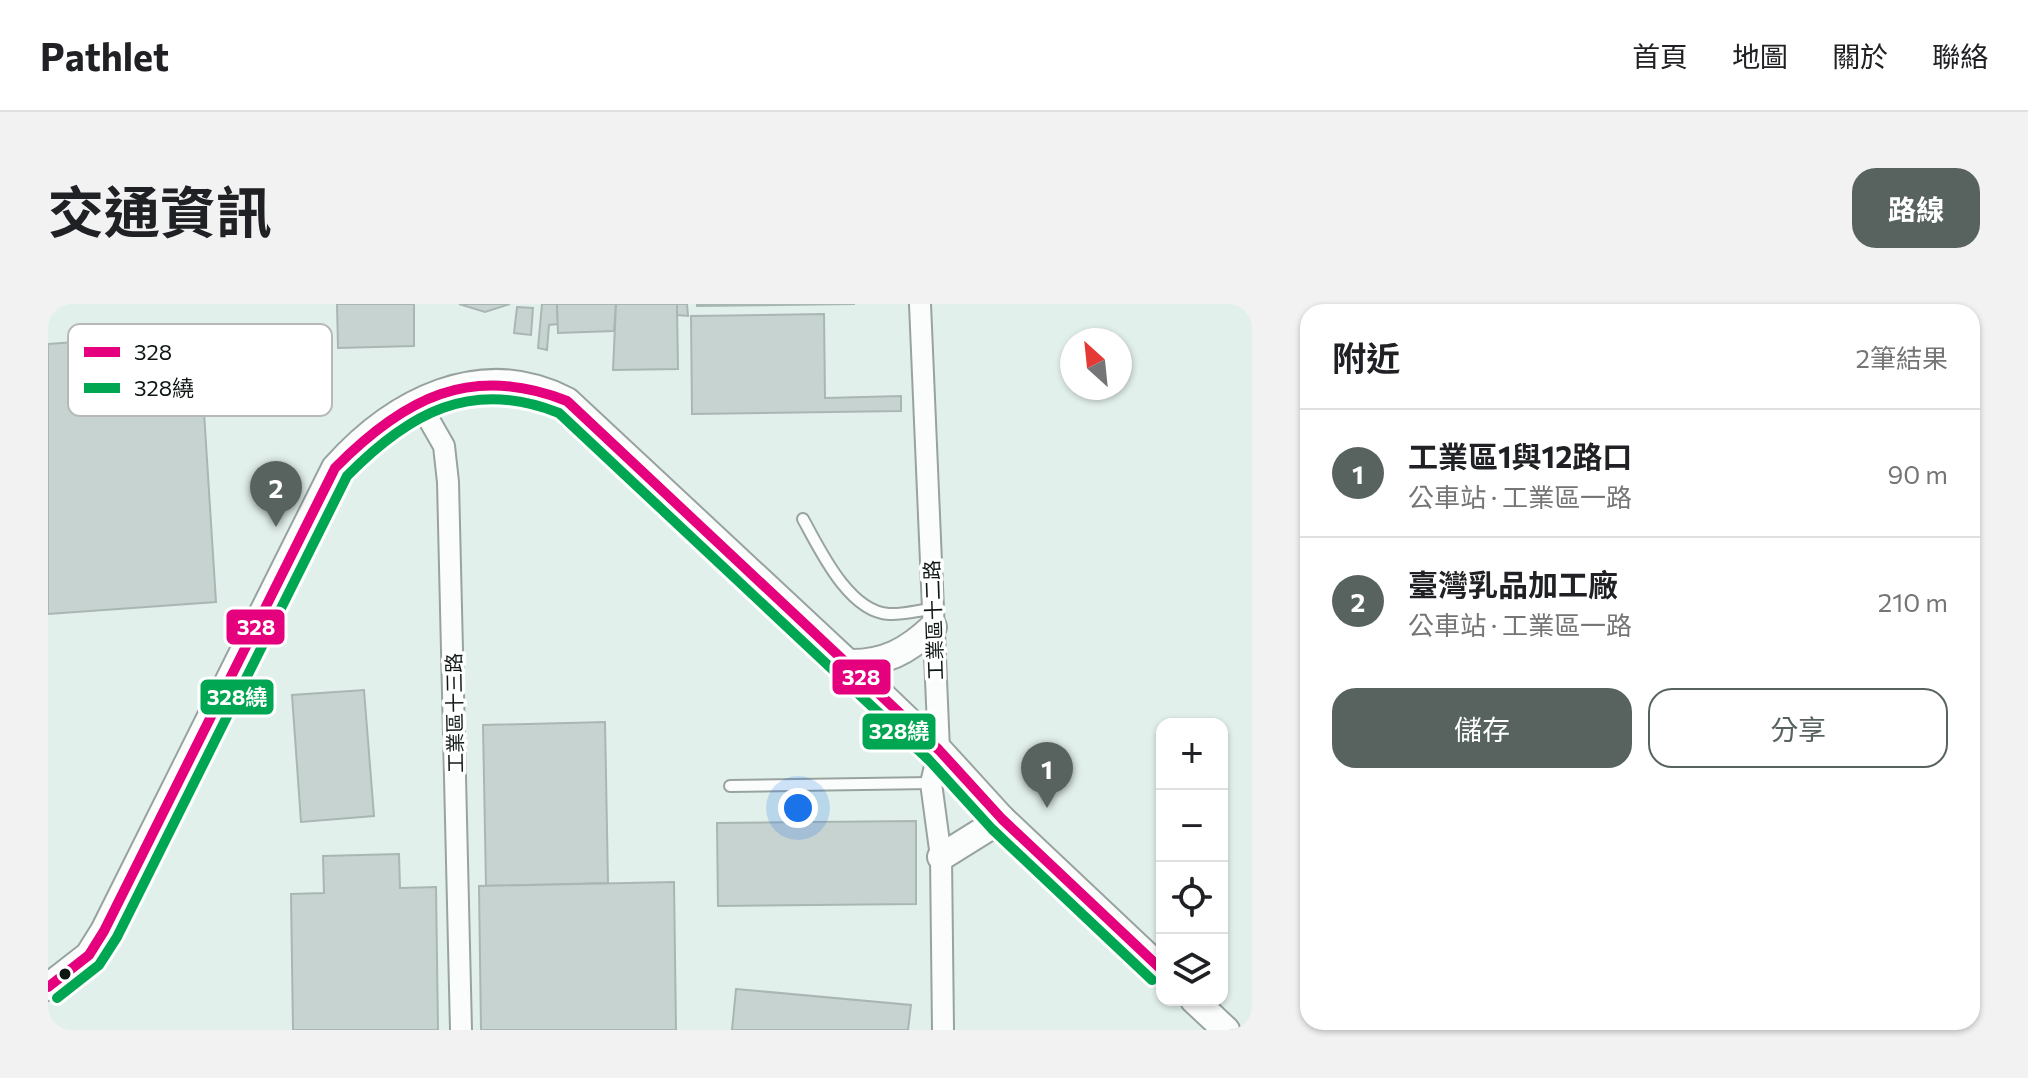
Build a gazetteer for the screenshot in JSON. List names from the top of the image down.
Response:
{
  "streets": {
    "street": ["工業區十二路", "工業區十三路"]
  },
  "lines": ["transit line 328", "transit line 328繞"],
  "legend": ["328", "328繞"],
  "north": "top left",
  "page": {
    "header": "Pathlet",
    "nav": [
      "首頁",
      "地圖",
      "關於",
      "聯絡"
    ],
    "title": "交通資訊",
    "buttons": [
      "路線",
      ["儲存", "分享"]
    ],
    "heading": ["附近", "2筆結果"],
    "list": [
      {
        "mark": "1",
        "name": "工業區1與12路口",
        "note": "公車站 · 工業區一路",
        "value": "90 m"
      },
      {
        "mark": "2",
        "name": "臺灣乳品加工廠",
        "note": "公車站 · 工業區一路",
        "value": "210 m"
      }
    ],
    "pins": ["2", "1"],
    "map_buttons": ["+", "−"]
  }
}
